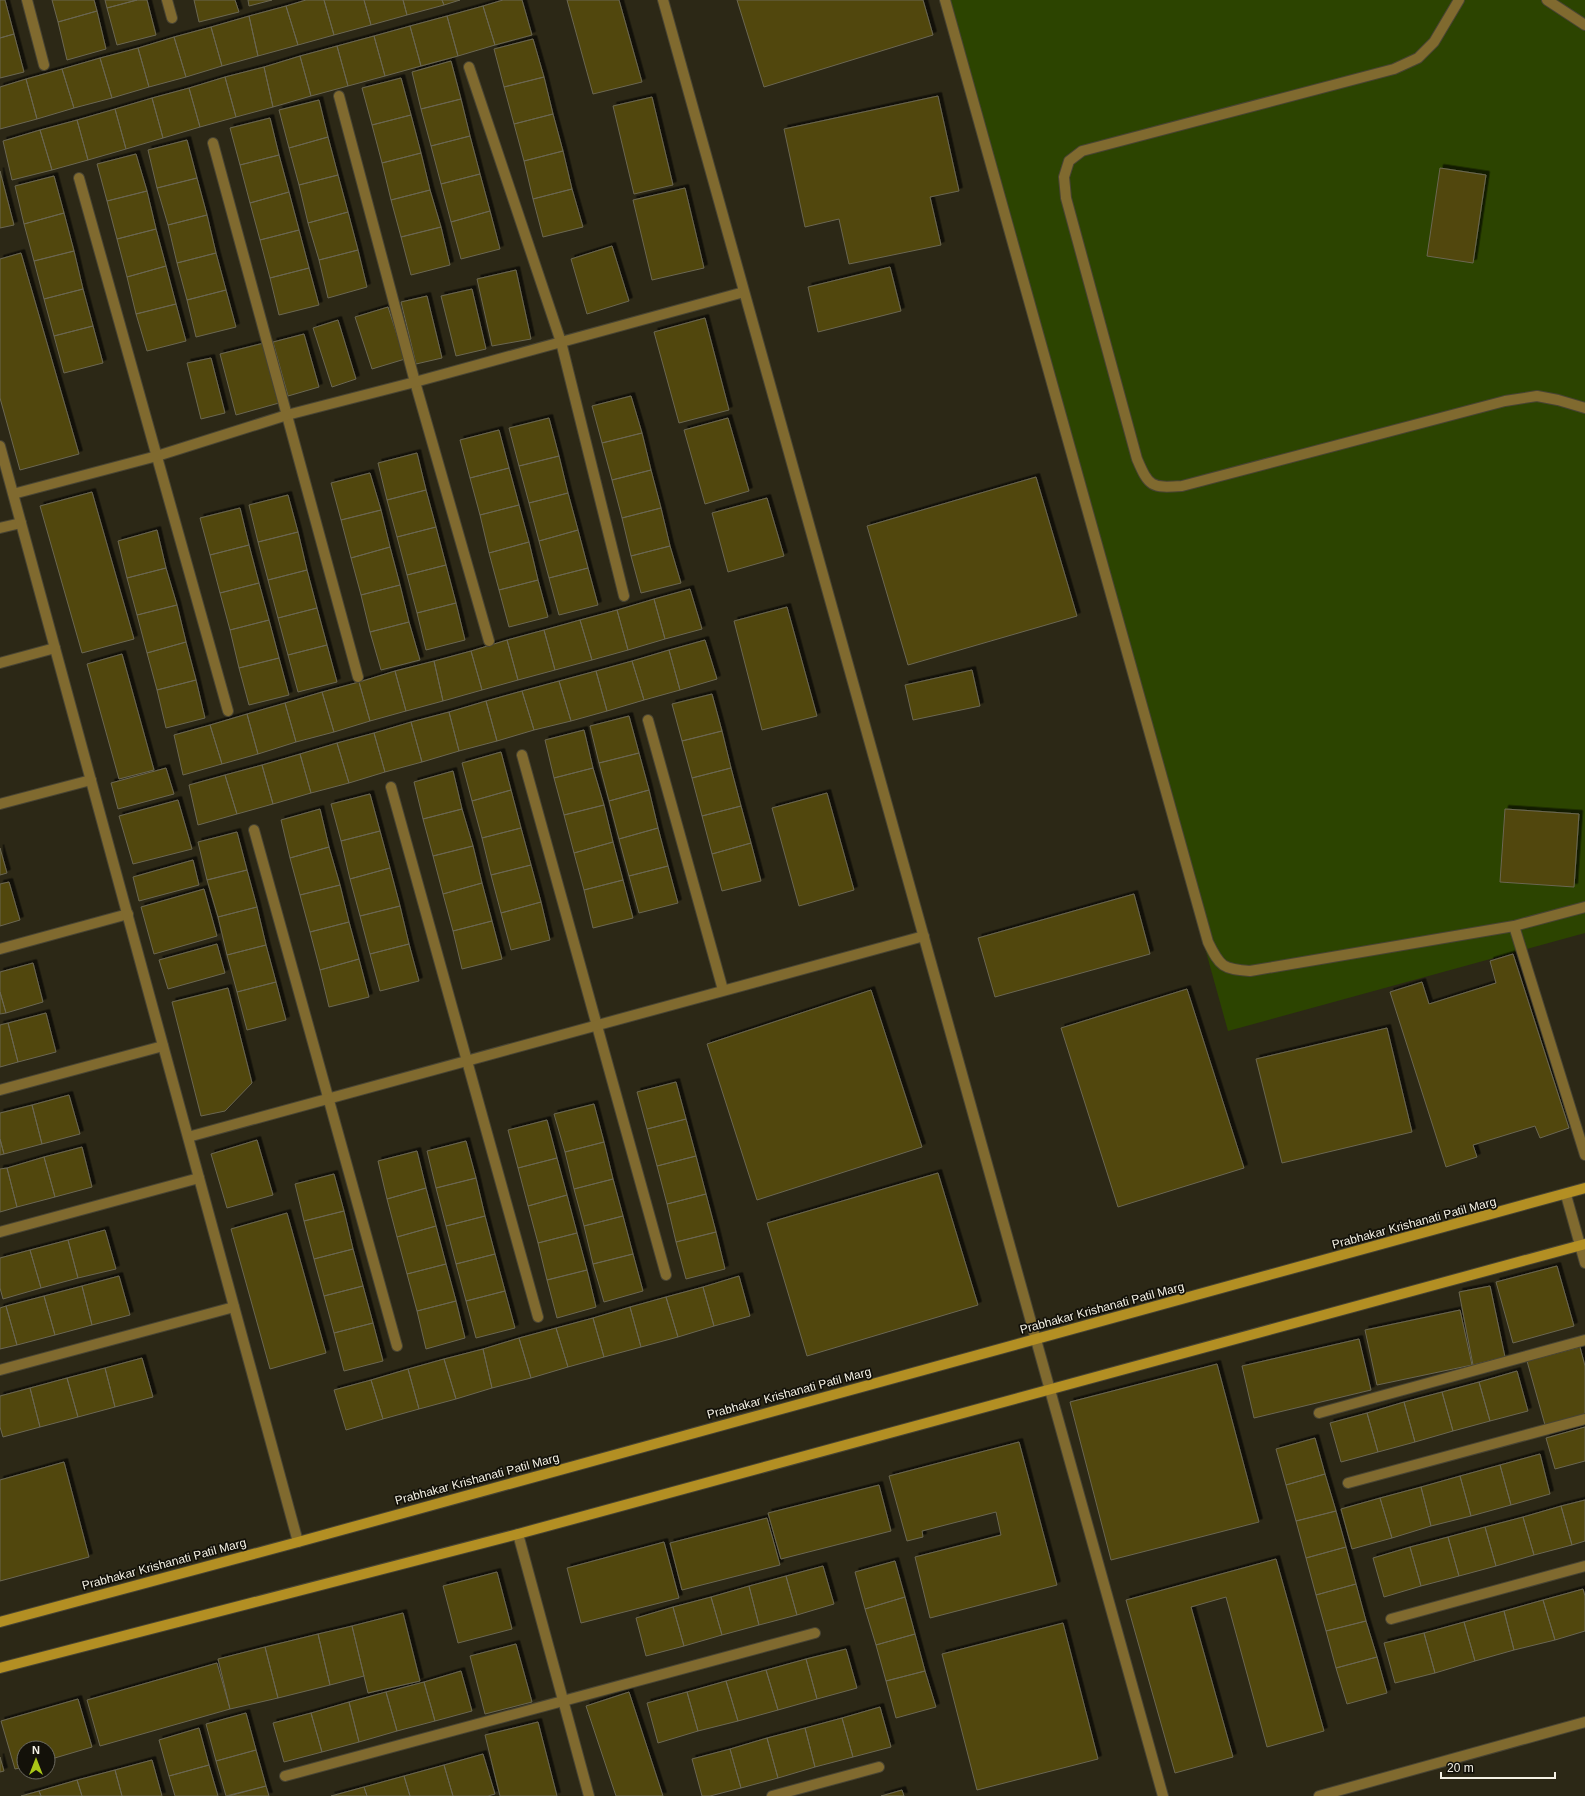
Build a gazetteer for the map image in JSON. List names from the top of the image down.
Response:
{
  "streets": {
    "street": ["Prabhakar Krishanati Patil Marg"]
  },
  "scale_bar": "20 m",
  "north": "top"
}
